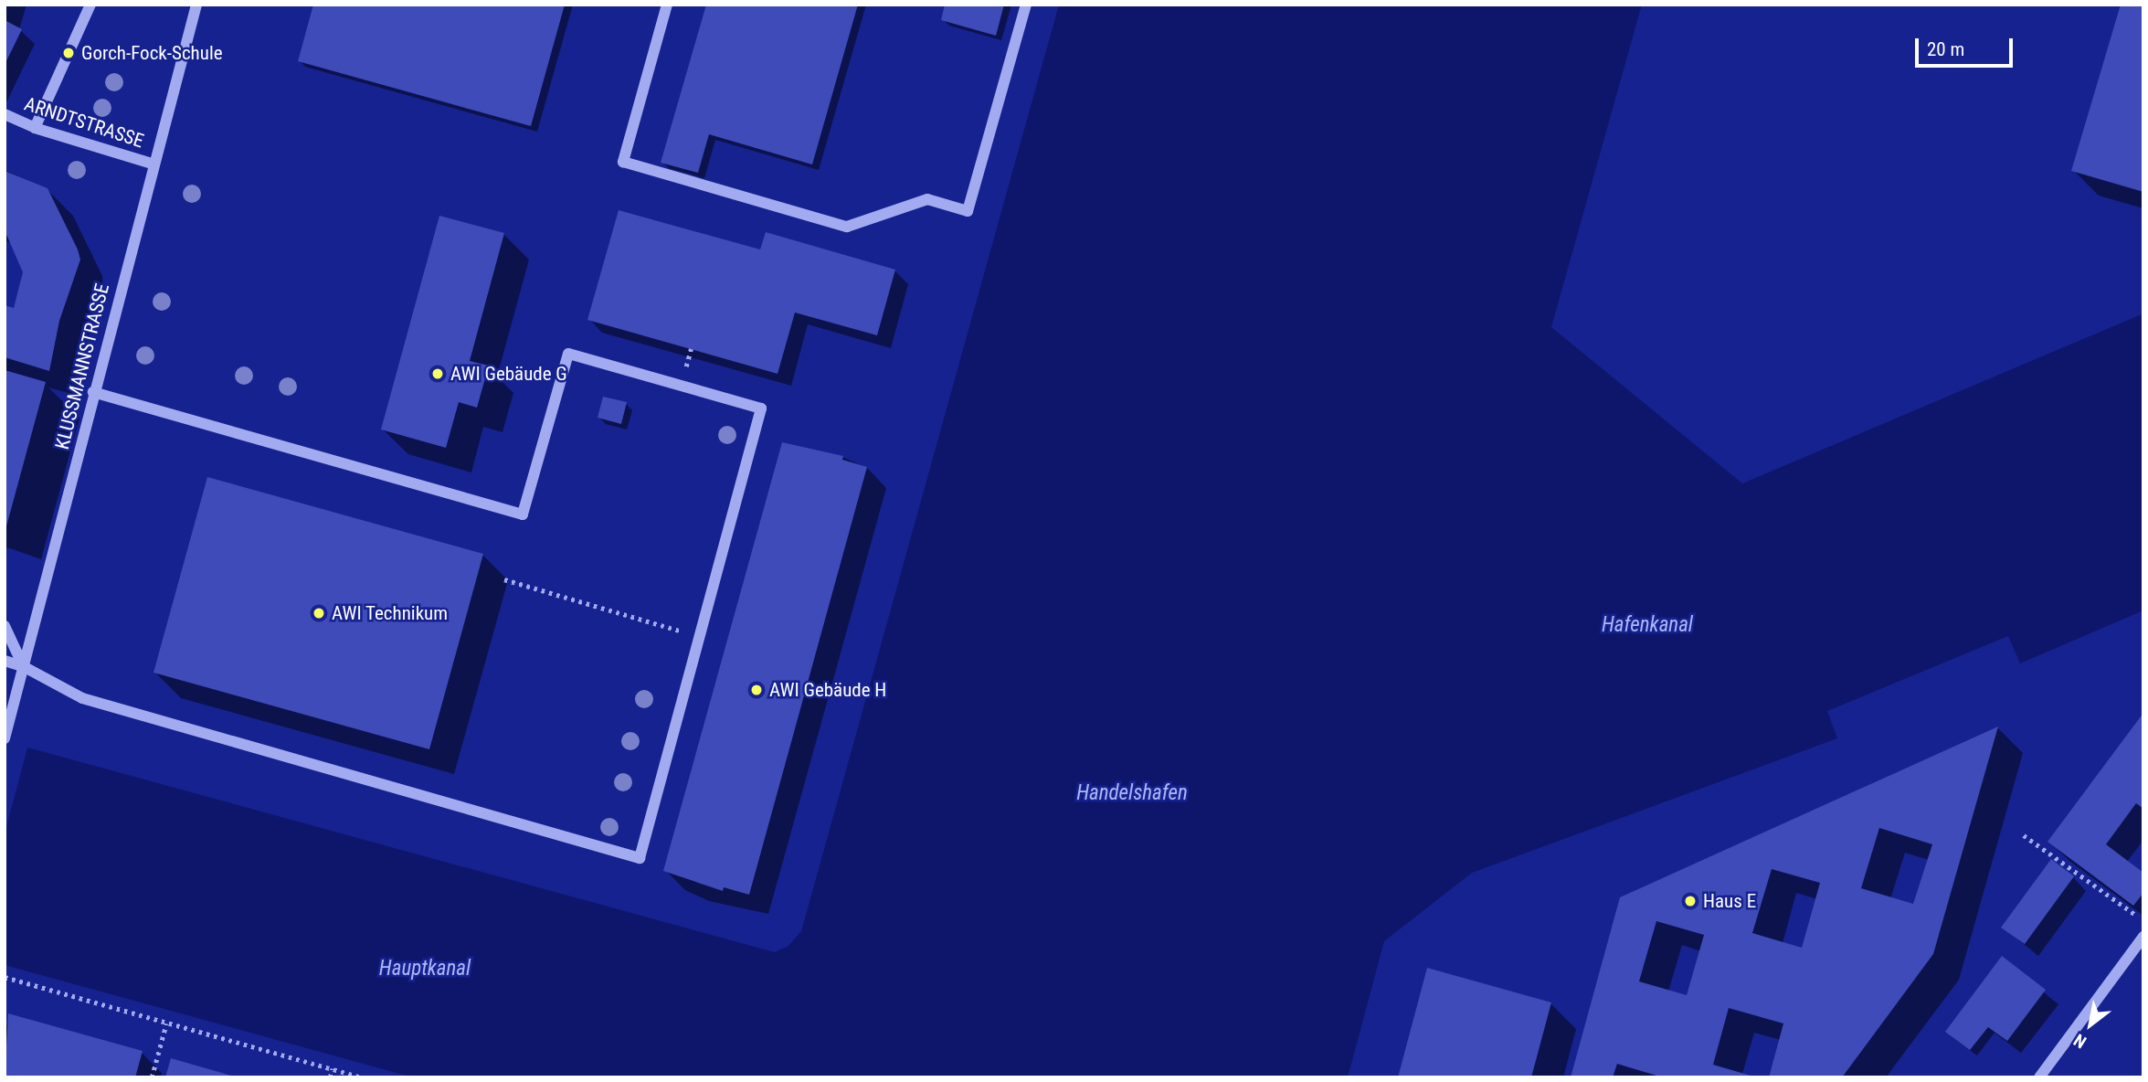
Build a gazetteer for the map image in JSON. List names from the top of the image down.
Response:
{
  "streets": {
    "street": ["ARNDTSTRASSE", "KLUSSMANNSTRASSE"]
  },
  "crossings": [
    ["ARNDTSTRASSE", "KLUSSMANNSTRASSE"]
  ],
  "water": ["Hafenkanal", "Handelshafen", "Hauptkanal"],
  "places": [
    "Gorch-Fock-Schule",
    "AWI Gebäude G",
    "AWI Technikum",
    "AWI Gebäude H",
    "Haus E"
  ],
  "scale_bar": "20 m",
  "north": "bottom left"
}
